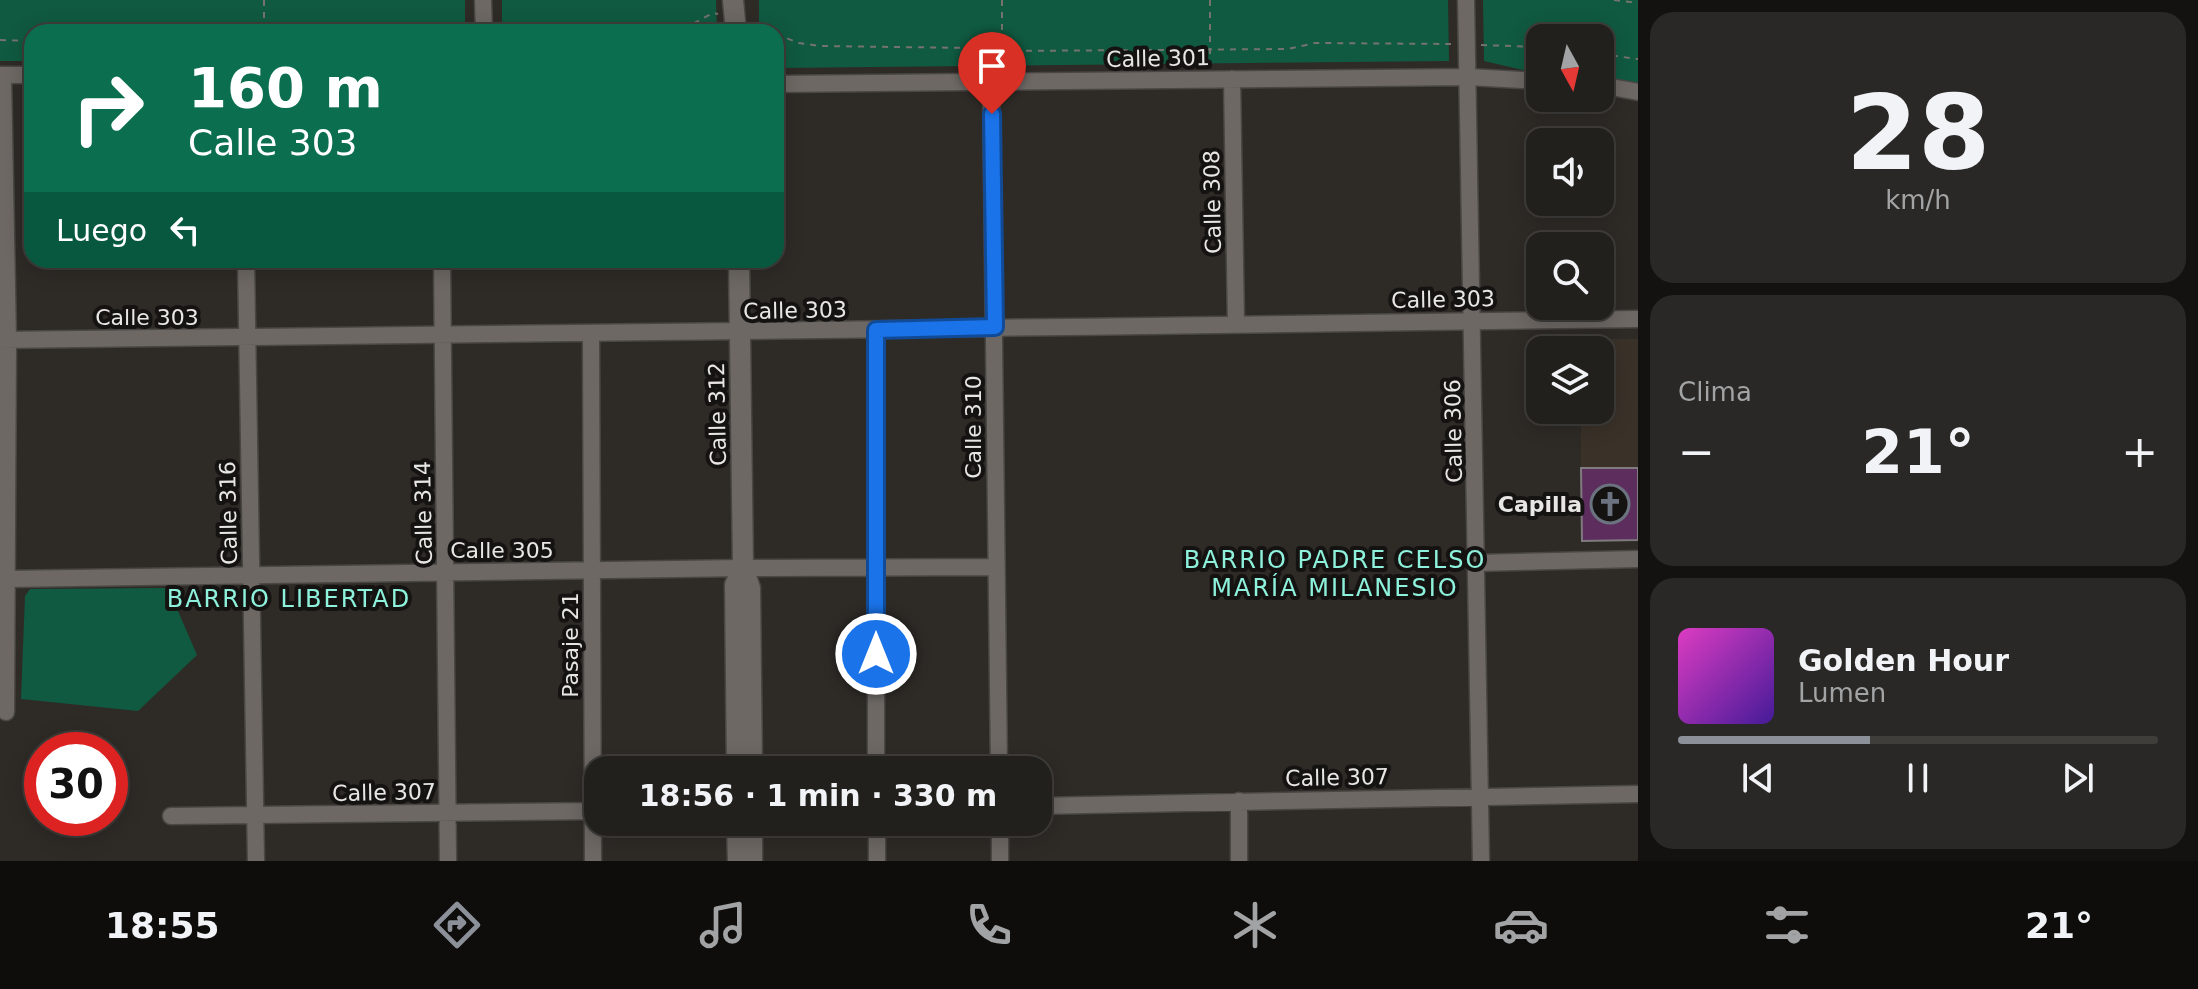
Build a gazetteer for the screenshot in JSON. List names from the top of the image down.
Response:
{
  "streets": {
    "street": [
      "Calle 301",
      "Calle 308",
      "Calle 303",
      "Calle 312",
      "Calle 310",
      "Calle 306",
      "Calle 316",
      "Calle 314",
      "Calle 305",
      "Pasaje 21",
      "Calle 307"
    ]
  },
  "crossings": [
    ["Calle 301", "Calle 308"],
    ["Calle 301", "Calle 310"],
    ["Calle 301", "Calle 306"],
    ["Calle 308", "Calle 303"],
    ["Calle 303", "Calle 312"],
    ["Calle 303", "Calle 310"],
    ["Calle 303", "Calle 306"],
    ["Calle 303", "Calle 316"],
    ["Calle 303", "Calle 314"],
    ["Calle 303", "Pasaje 21"],
    ["Calle 312", "Calle 305"],
    ["Calle 310", "Calle 305"],
    ["Calle 306", "Calle 307"],
    ["Calle 316", "Calle 305"],
    ["Calle 316", "Calle 307"],
    ["Calle 314", "Calle 305"],
    ["Calle 314", "Calle 307"],
    ["Calle 305", "Pasaje 21"]
  ],
  "districts": ["BARRIO PADRE CELSO MARÍA MILANESIO", "BARRIO LIBERTAD"],
  "places": {
    "church": ["Capilla"]
  },
  "north": "bottom",
  "page": {
    "tile": [
      ["28", "km/h"],
      "Clima"
    ],
    "turn": ["160 m", "Calle 303"],
    "then": "Luego",
    "heat": ["−", "21°", "+"],
    "song": ["Golden Hour", "Lumen"],
    "limit": "30",
    "trip": "18:56 · 1 min · 330 m",
    "tabs": ["18:55", "21°"]
  }
}
